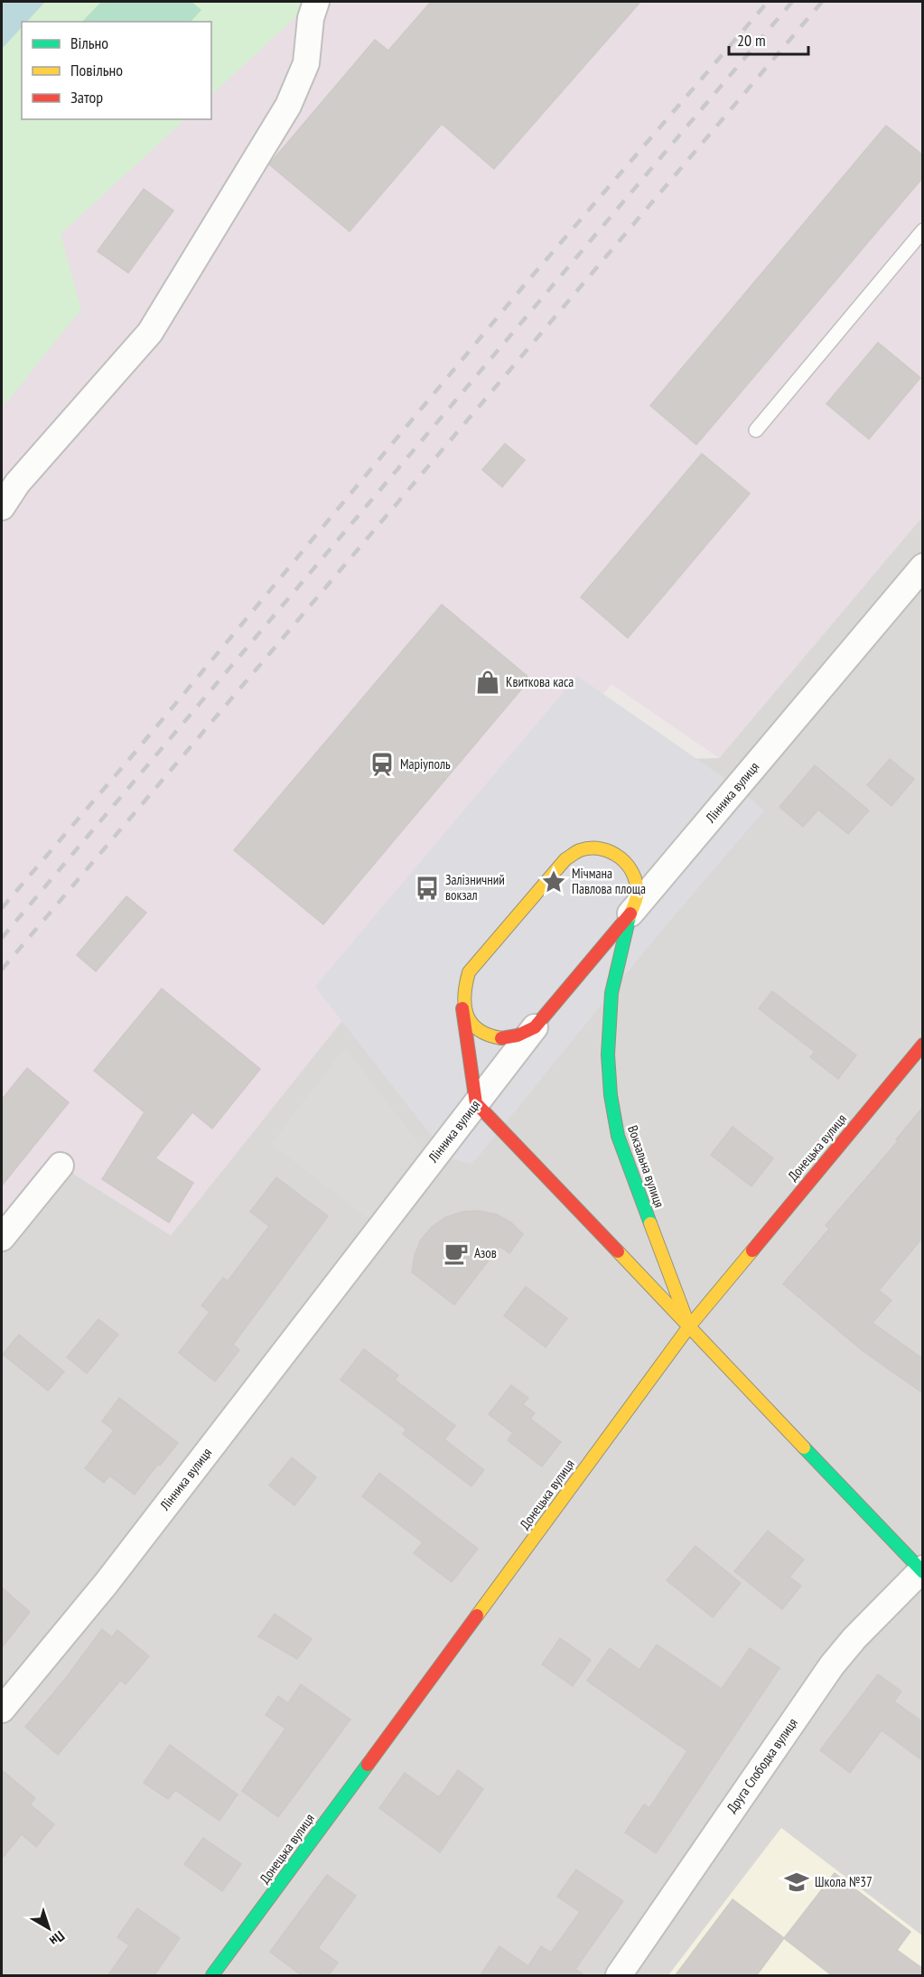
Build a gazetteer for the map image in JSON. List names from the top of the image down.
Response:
{
  "streets": {
    "street": [
      "Лінника вулиця",
      "Донецька вулиця",
      "Вокзальна вулиця",
      "Друга Слободка вулиця"
    ]
  },
  "crossings": [
    ["Лінника вулиця", "Вокзальна вулиця"],
    ["Донецька вулиця", "Вокзальна вулиця"],
    ["Вокзальна вулиця", "Друга Слободка вулиця"]
  ],
  "places": {
    "shop": ["Квиткова каса"],
    "station": ["Маріуполь"],
    "place": ["Мічмана Павлова площа"],
    "bus stop": ["Залізничний вокзал"],
    "cafe": ["Азов"],
    "school or university": ["Школа №37"]
  },
  "legend": ["Вільно", "Повільно", "Затор"],
  "scale_bar": "20 m",
  "north": "bottom right"
}
